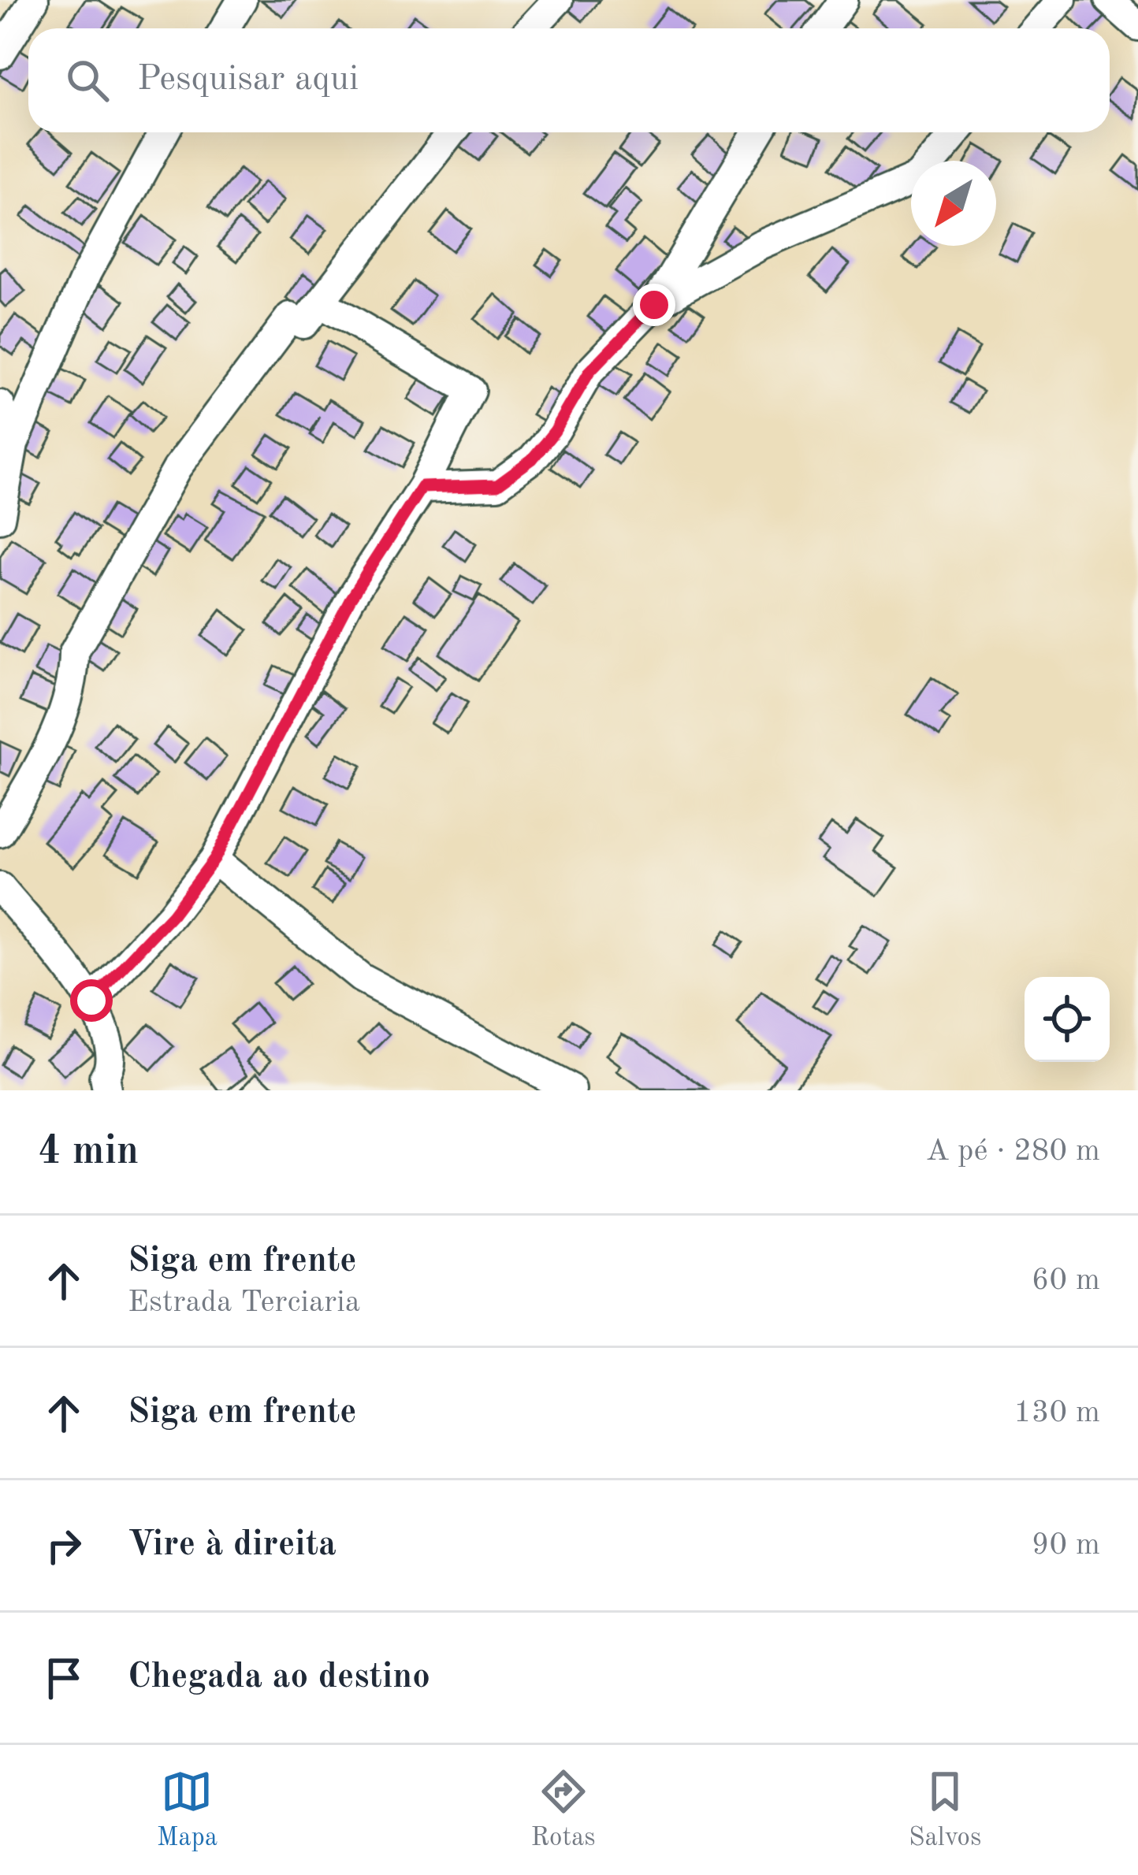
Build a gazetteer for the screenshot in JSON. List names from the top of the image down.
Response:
{
  "north": "bottom left",
  "page": {
    "search": "Pesquisar aqui",
    "heading": ["4 min", "A pé · 280 m"],
    "list": [
      ["Siga em frente", "Estrada Terciaria", "60 m"],
      ["Siga em frente", "130 m"],
      ["Vire à direita", "90 m"],
      "Chegada ao destino"
    ],
    "nav": ["Mapa", "Rotas", "Salvos"]
  }
}
